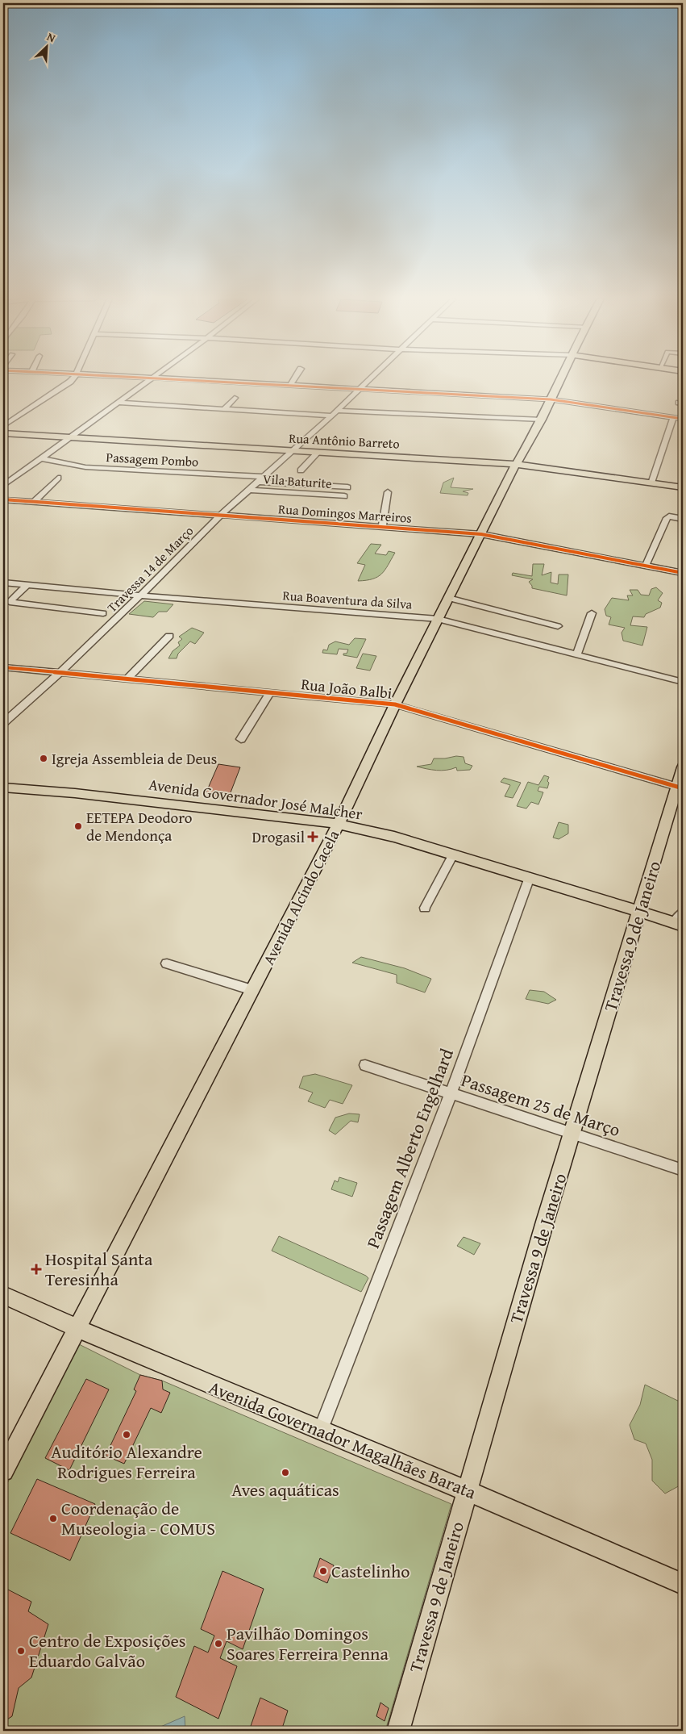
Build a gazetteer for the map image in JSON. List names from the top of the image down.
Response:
{
  "streets": {
    "main road": [
      "Rua Antônio Barreto",
      "Avenida Governador José Malcher",
      "Avenida Alcindo Cacela",
      "Travessa 9 de Janeiro",
      "Avenida Governador Magalhães Barata"
    ],
    "street": [
      "Passagem Pombo",
      "Vila Baturite",
      "Rua Domingos Marreiros",
      "Travessa 14 de Março",
      "Rua Boaventura da Silva",
      "Rua João Balbi",
      "Passagem 25 de Março",
      "Passagem Alberto Engelhard"
    ]
  },
  "crossings": [
    ["Rua Antônio Barreto", "Travessa 14 de Março"],
    ["Rua Antônio Barreto", "Avenida Alcindo Cacela"],
    ["Passagem Pombo", "Travessa 14 de Março"],
    ["Vila Baturite", "Travessa 14 de Março"],
    ["Rua Domingos Marreiros", "Travessa 14 de Março"],
    ["Rua Domingos Marreiros", "Avenida Alcindo Cacela"],
    ["Travessa 14 de Março", "Rua Boaventura da Silva"],
    ["Travessa 14 de Março", "Rua João Balbi"],
    ["Rua Boaventura da Silva", "Avenida Alcindo Cacela"],
    ["Rua João Balbi", "Avenida Alcindo Cacela"],
    ["Rua João Balbi", "Travessa 9 de Janeiro"],
    ["Avenida Governador José Malcher", "Avenida Alcindo Cacela"],
    ["Avenida Governador José Malcher", "Travessa 9 de Janeiro"],
    ["Avenida Governador José Malcher", "Passagem Alberto Engelhard"],
    ["Avenida Alcindo Cacela", "Avenida Governador Magalhães Barata"],
    ["Travessa 9 de Janeiro", "Passagem 25 de Março"],
    ["Travessa 9 de Janeiro", "Avenida Governador Magalhães Barata"],
    ["Passagem 25 de Março", "Passagem Alberto Engelhard"],
    ["Passagem Alberto Engelhard", "Avenida Governador Magalhães Barata"]
  ],
  "places": {
    "other": [
      "Igreja Assembleia de Deus",
      "EETEPA Deodoro de Mendonça",
      "Auditório Alexandre Rodrigues Ferreira",
      "Aves aquáticas",
      "Coordenação de Museologia - COMUS",
      "Castelinho",
      "Pavilhão Domingos Soares Ferreira Penna",
      "Centro de Exposições Eduardo Galvão"
    ],
    "health": ["Drogasil", "Hospital Santa Teresinha"]
  },
  "north": "top right"
}
